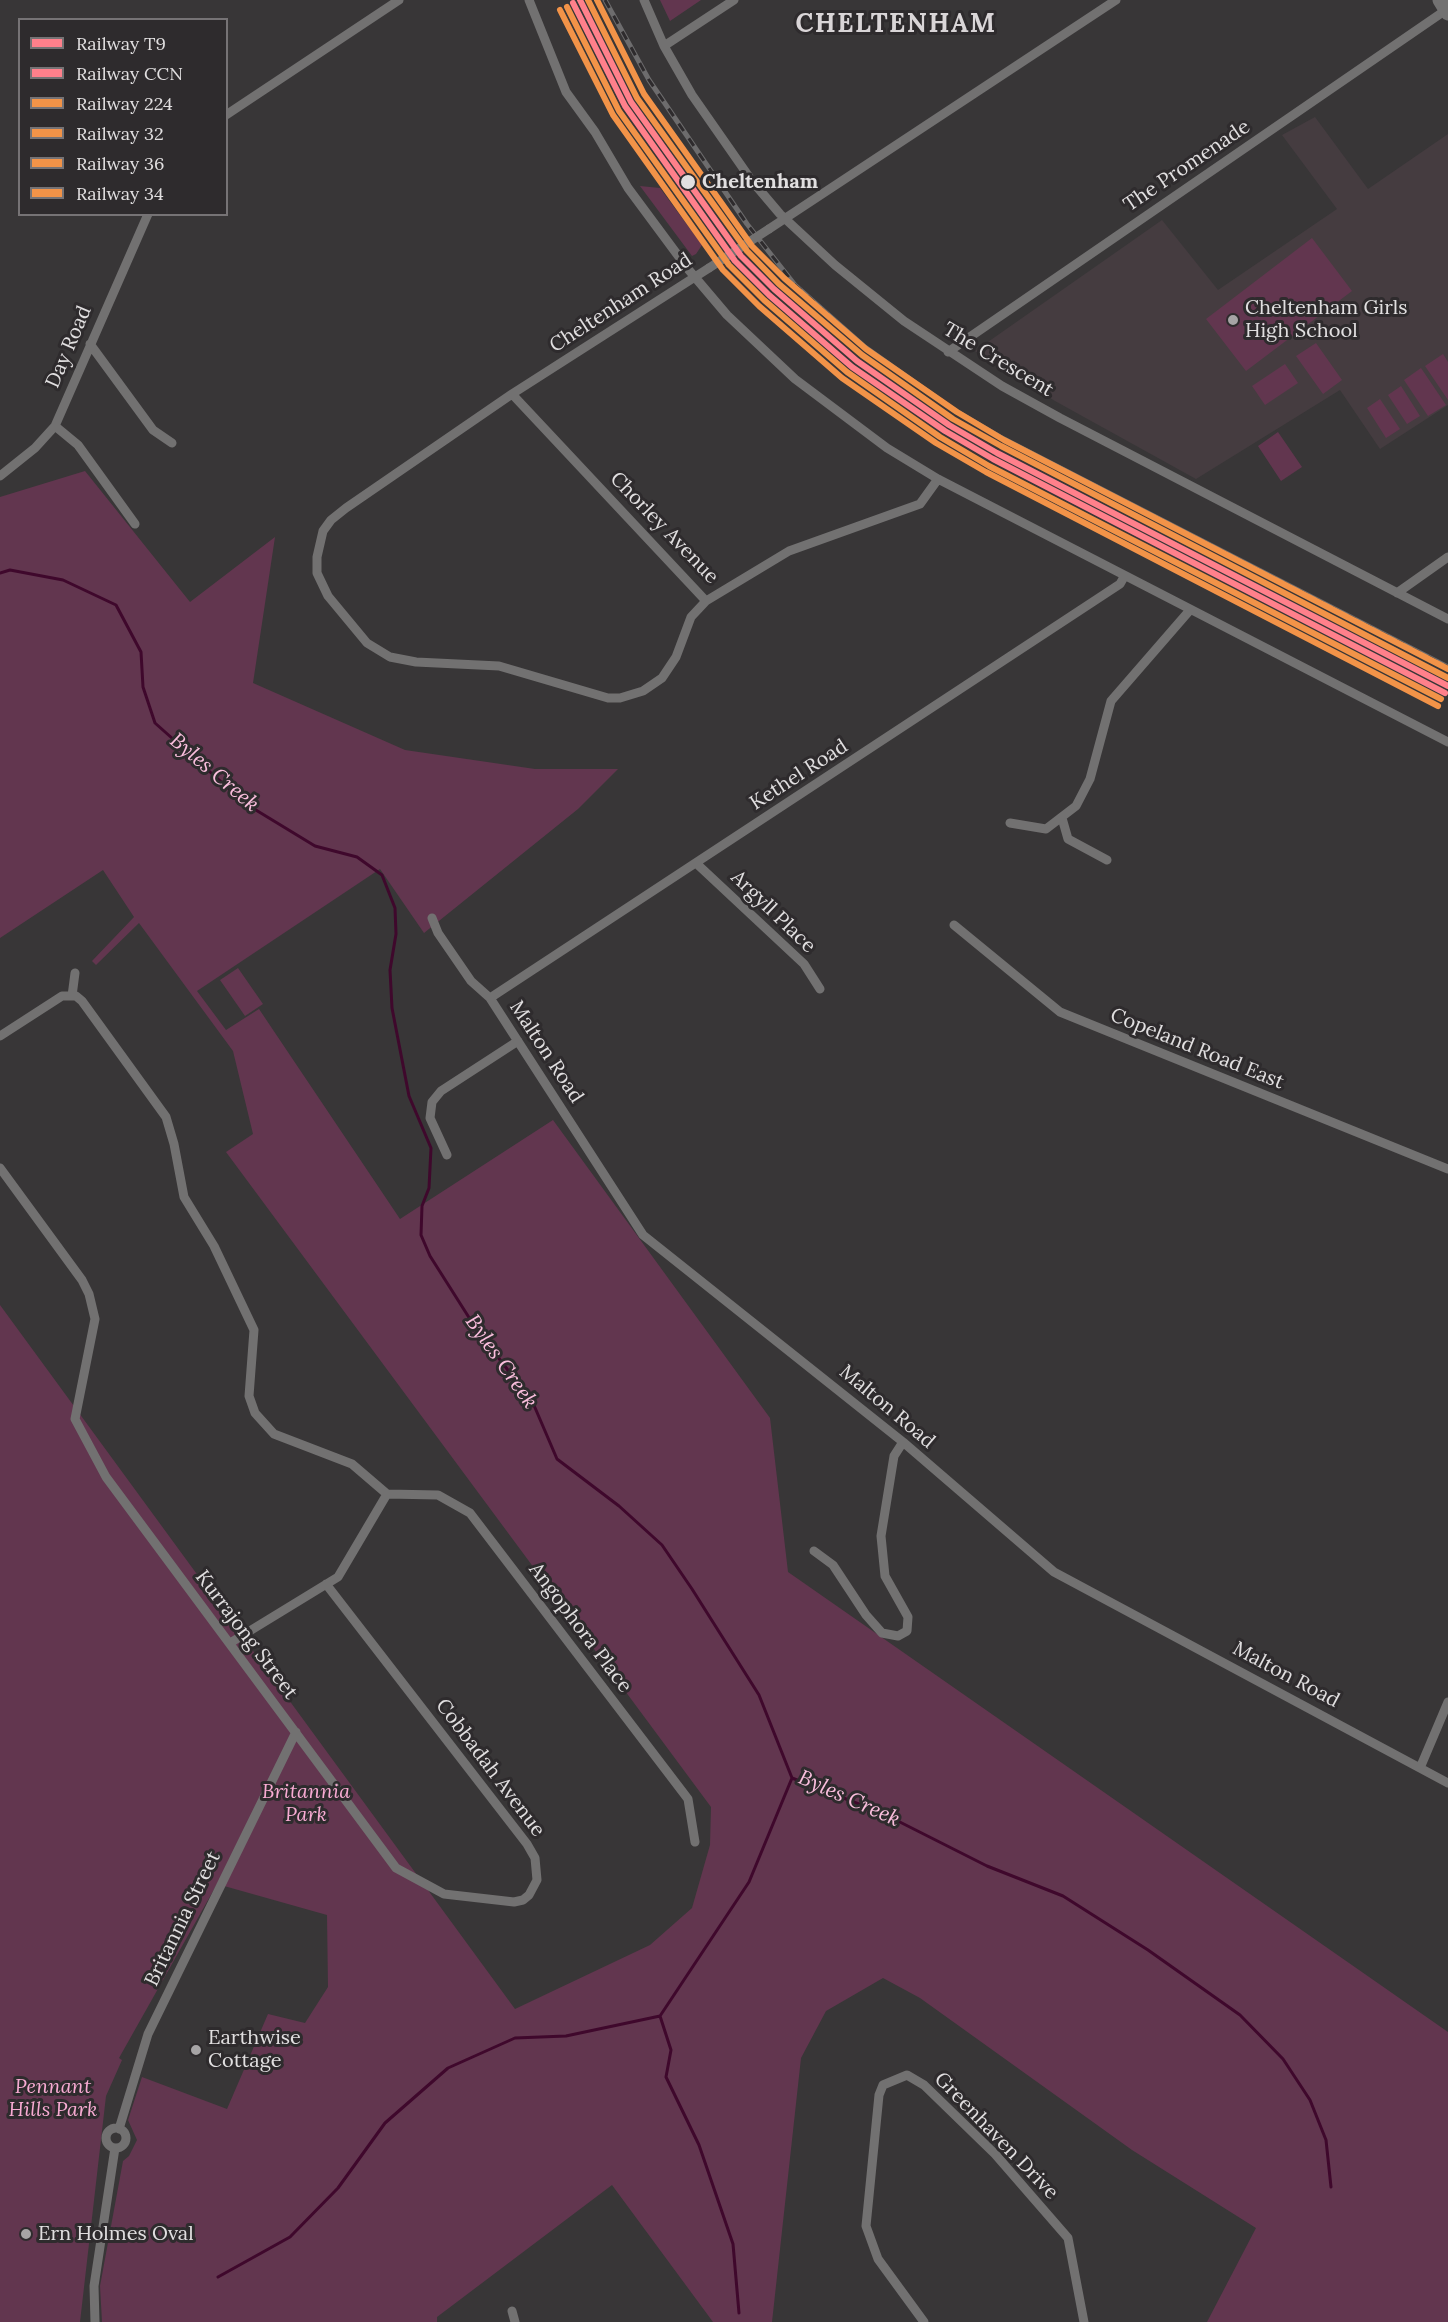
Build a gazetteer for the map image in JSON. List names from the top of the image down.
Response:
{
  "streets": {
    "street": [
      "The Promenade",
      "Cheltenham Road",
      "Day Road",
      "The Crescent",
      "Chorley Avenue",
      "Kethel Road",
      "Argyll Place",
      "Copeland Road East",
      "Malton Road",
      "Angophora Place",
      "Kurrajong Street",
      "Cobbadah Avenue",
      "Britannia Street",
      "Greenhaven Drive"
    ]
  },
  "crossings": [
    ["The Promenade", "The Crescent"],
    ["Cheltenham Road", "The Crescent"],
    ["Cheltenham Road", "Chorley Avenue"],
    ["Kethel Road", "Argyll Place"],
    ["Kethel Road", "Malton Road"],
    ["Kurrajong Street", "Cobbadah Avenue"],
    ["Kurrajong Street", "Britannia Street"]
  ],
  "districts": ["CHELTENHAM"],
  "water": ["Byles Creek"],
  "parks": ["Britannia Park", "Pennant Hills Park"],
  "places": [
    "Cheltenham",
    "Cheltenham Girls High School",
    "Earthwise Cottage",
    "Ern Holmes Oval"
  ],
  "lines": [
    "rail line T9",
    "rail line 224",
    "rail line 36",
    "rail line CCN",
    "rail line 32",
    "rail line 34"
  ],
  "legend": [
    "Railway T9",
    "Railway CCN",
    "Railway 224",
    "Railway 32",
    "Railway 36",
    "Railway 34"
  ]
}
